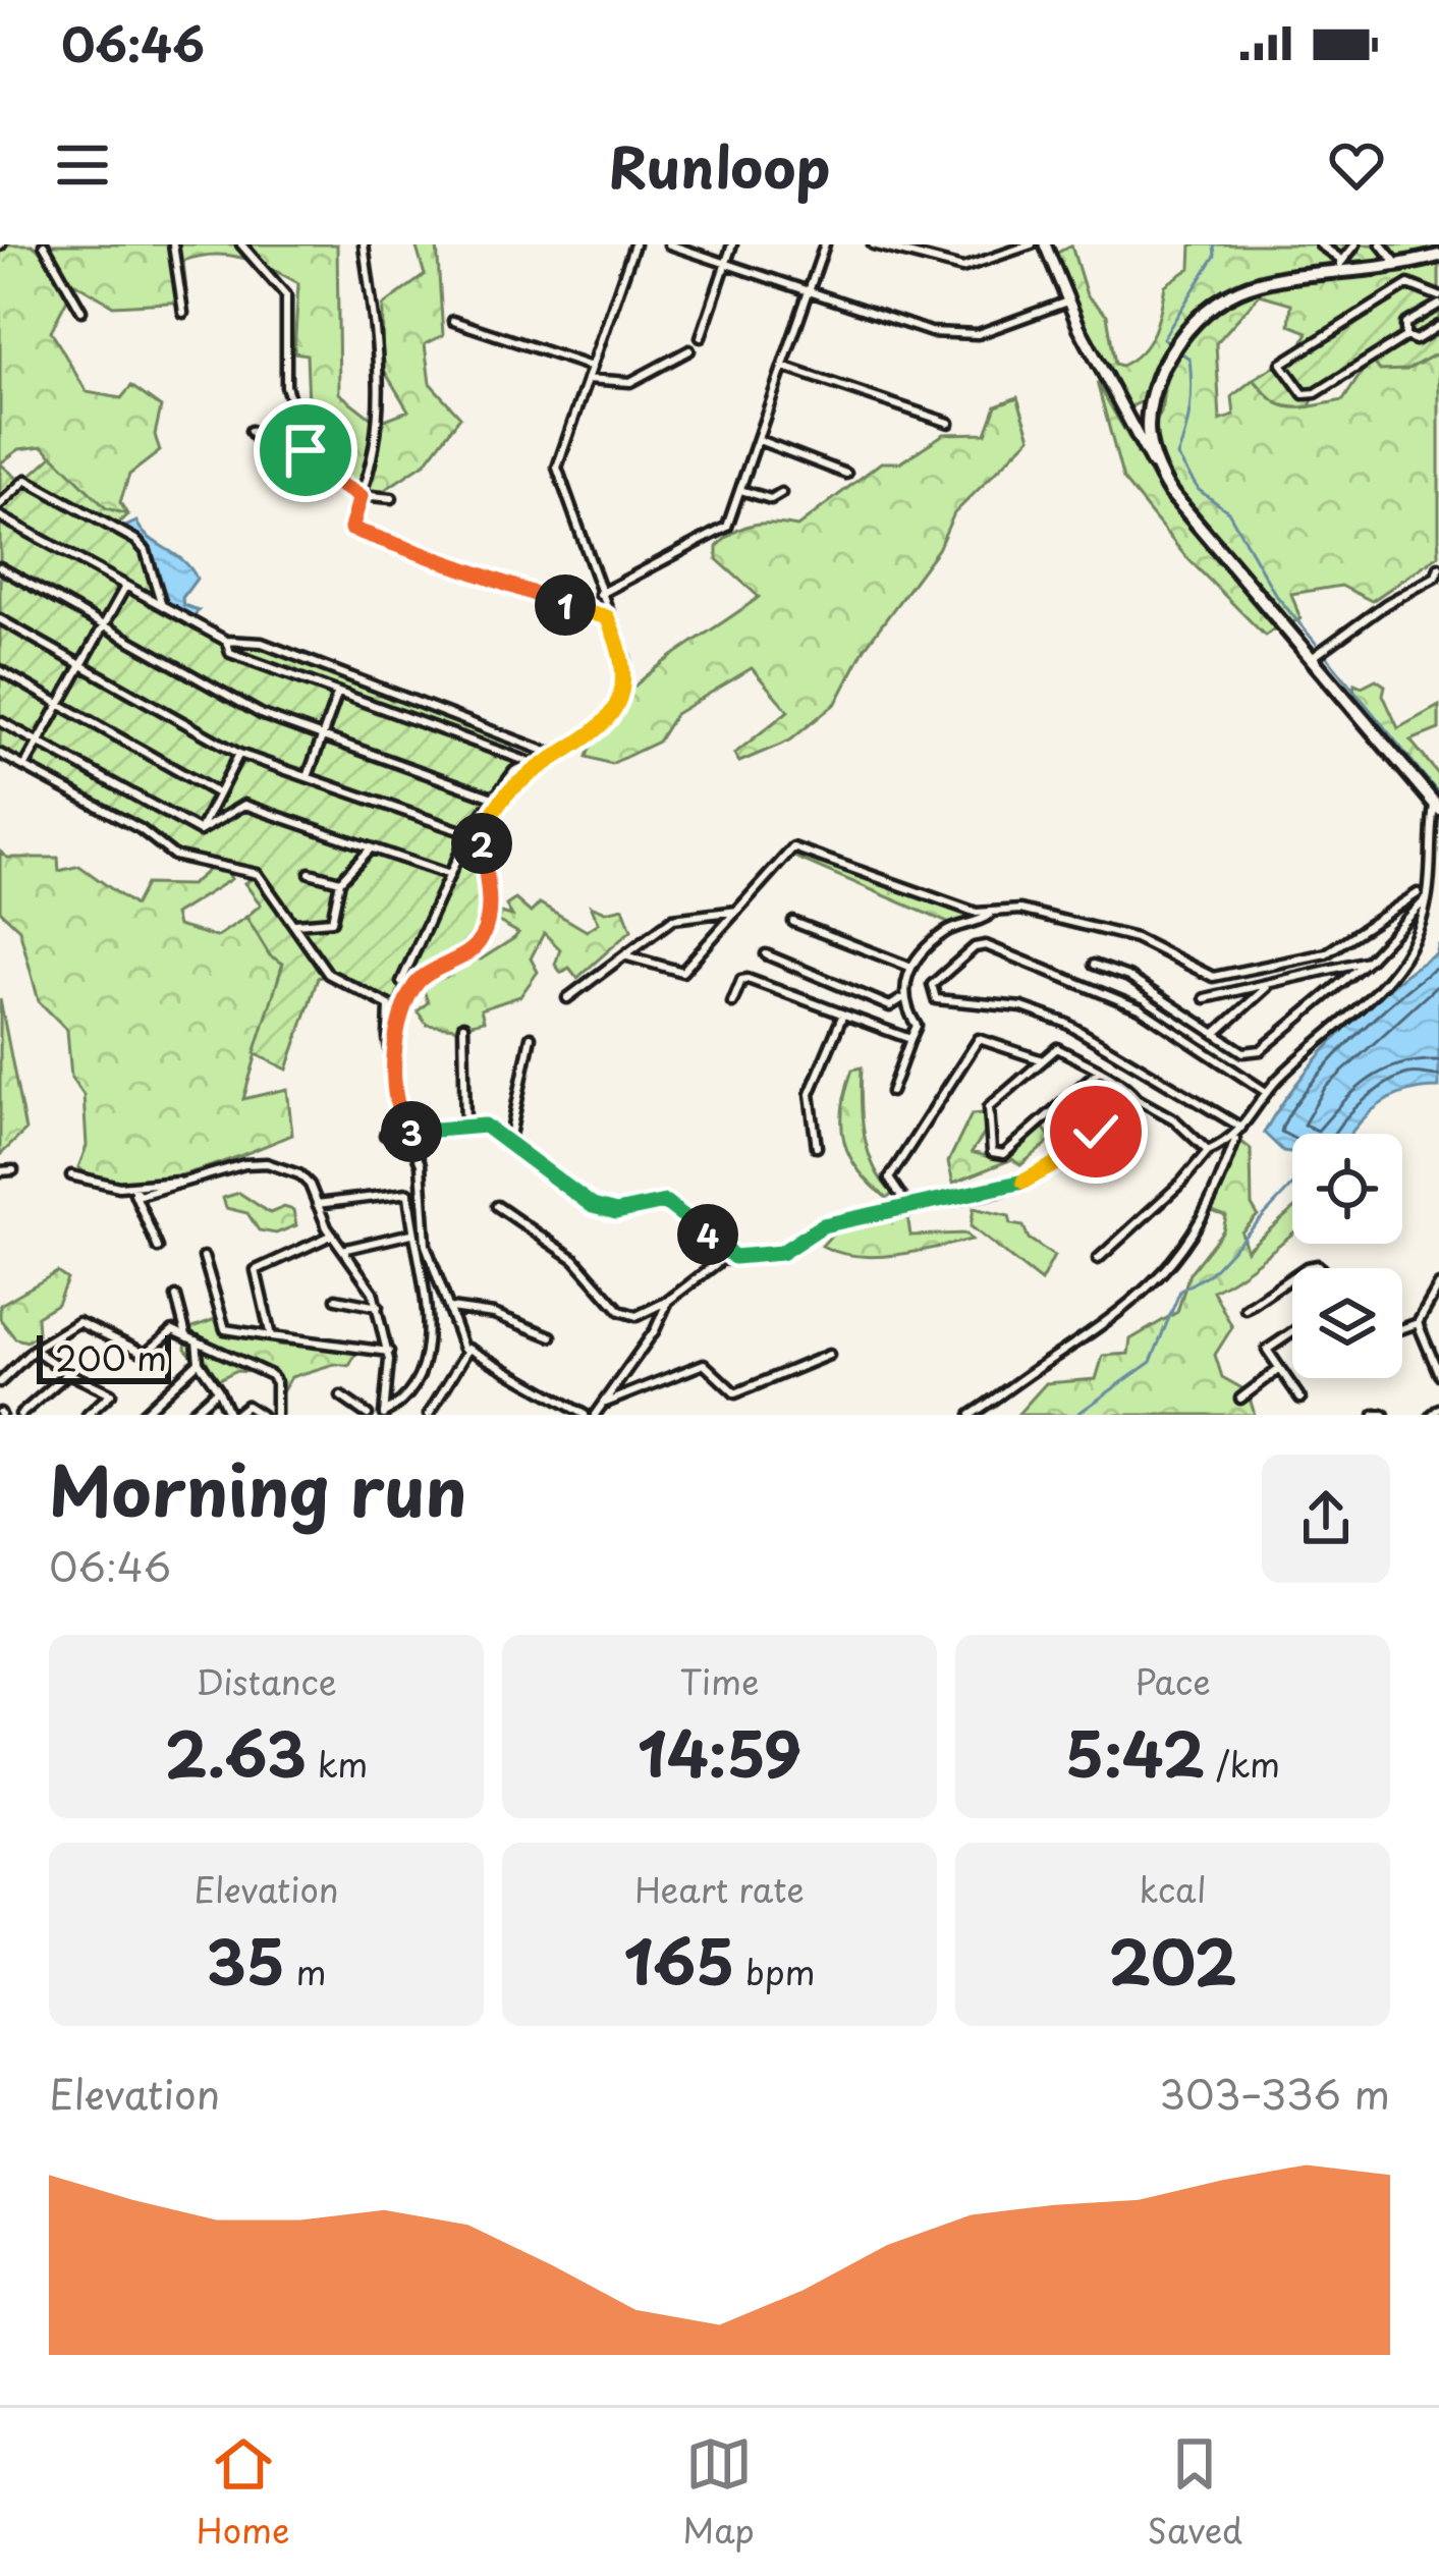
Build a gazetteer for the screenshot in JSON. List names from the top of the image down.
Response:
{
  "scale_bar": "200 m",
  "page": {
    "status": "06:46",
    "header": "Runloop",
    "pins": [
      "1",
      "2",
      "3",
      "4"
    ],
    "scale": "200 m",
    "heading": ["Morning run", "06:46"],
    "stats": [
      ["Distance", "2.63 km"],
      ["Time", "14:59"],
      ["Pace", "5:42 /km"],
      ["Elevation", "35 m"],
      ["Heart rate", "165 bpm"],
      ["kcal", "202"]
    ],
    "chart": ["Elevation", "303–336 m"],
    "tabs": ["Home", "Map", "Saved"]
  }
}
